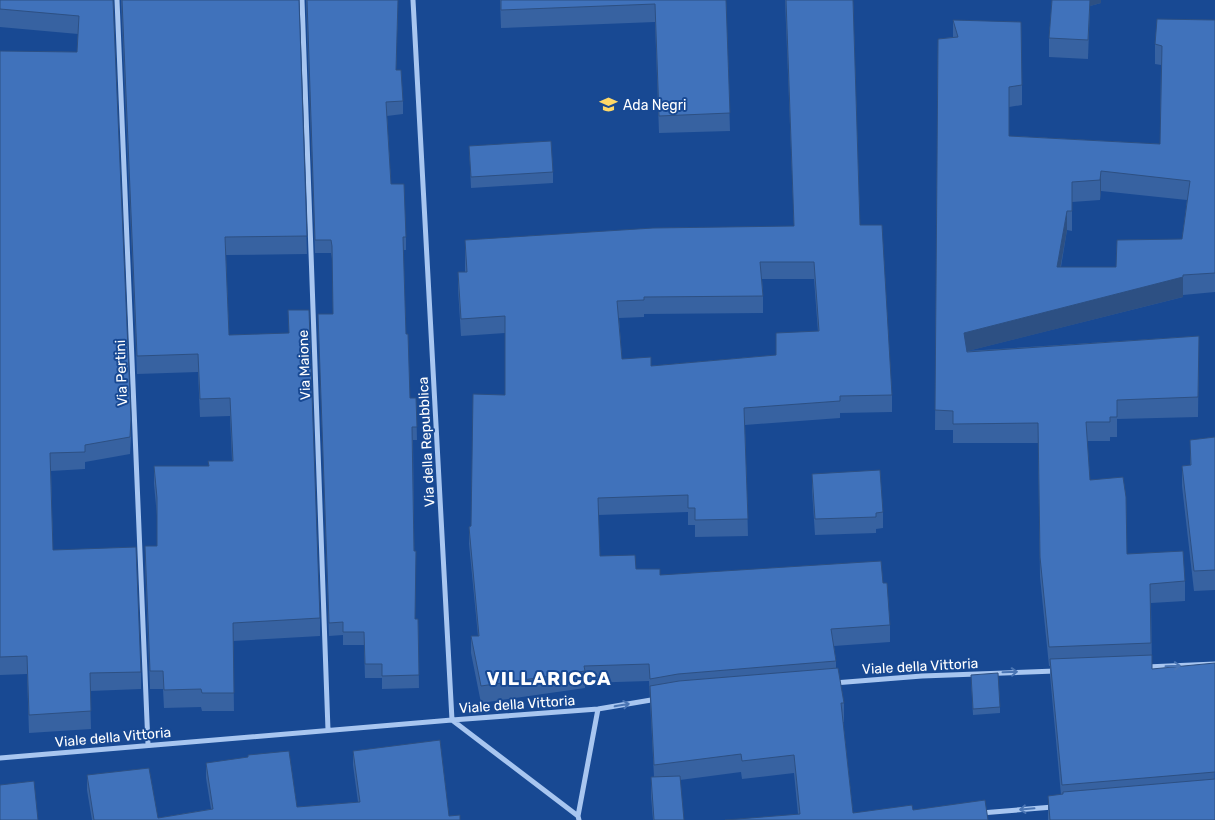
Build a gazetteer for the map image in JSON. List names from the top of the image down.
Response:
{
  "streets": {
    "street": [
      "Via Maione",
      "Via Pertini",
      "Via della Repubblica",
      "Viale della Vittoria"
    ]
  },
  "crossings": [
    ["Via Maione", "Viale della Vittoria"],
    ["Via Pertini", "Viale della Vittoria"],
    ["Via della Repubblica", "Viale della Vittoria"]
  ],
  "districts": ["VILLARICCA"],
  "places": {
    "school or university": ["Ada Negri"]
  }
}
